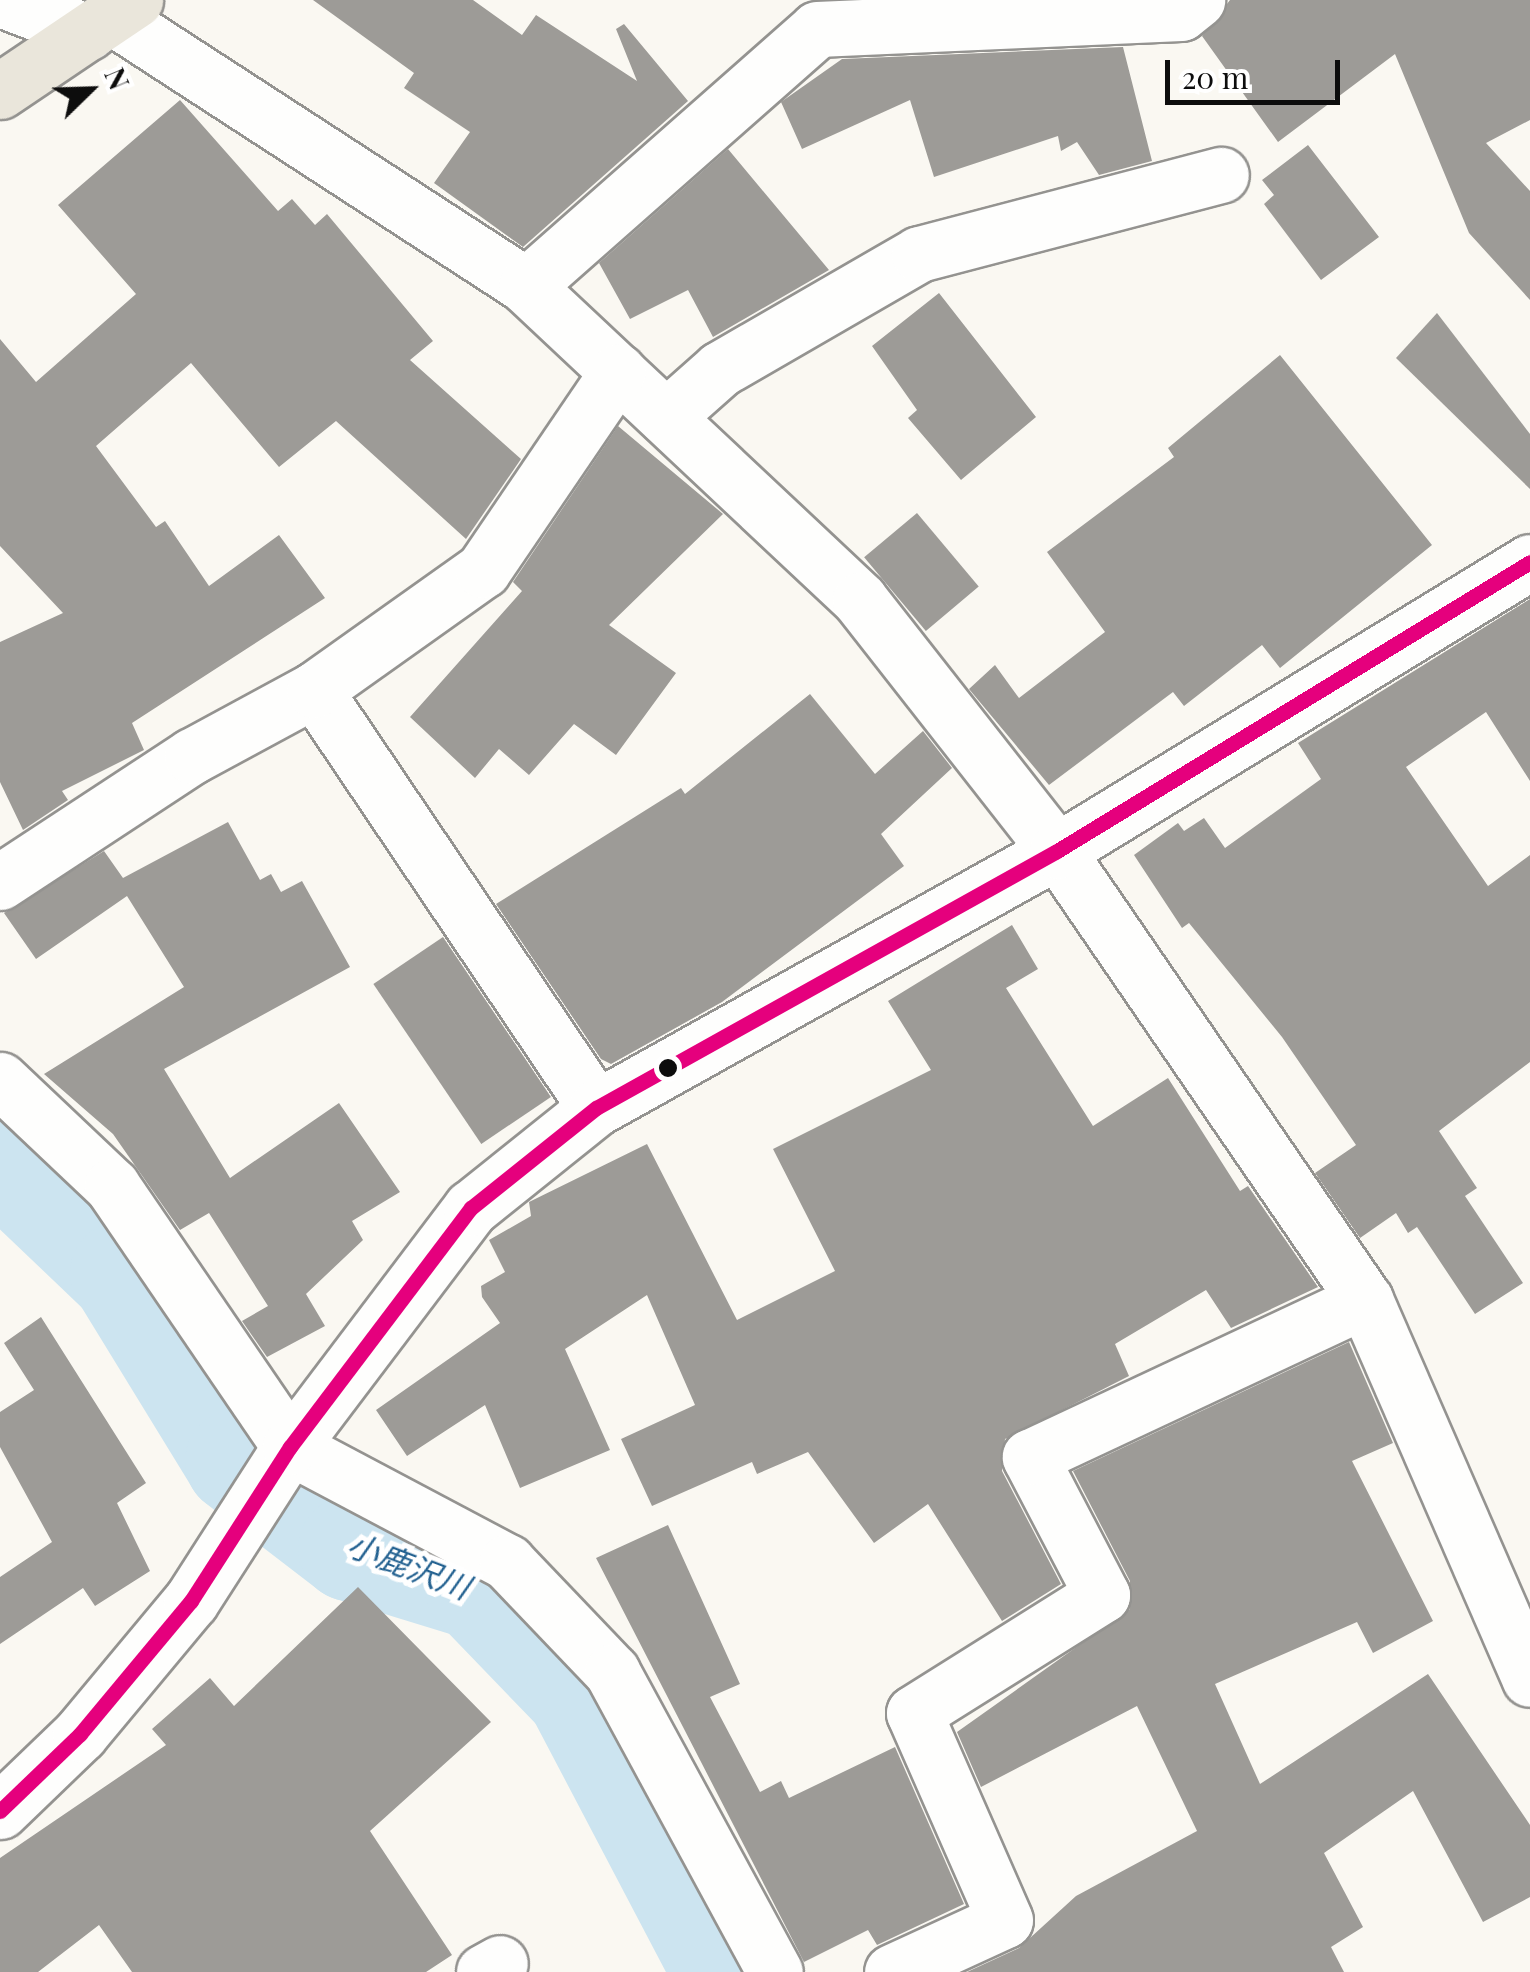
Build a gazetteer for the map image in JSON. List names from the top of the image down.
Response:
{
  "water": ["小鹿沢川"],
  "scale_bar": "20 m",
  "north": "top right"
}
